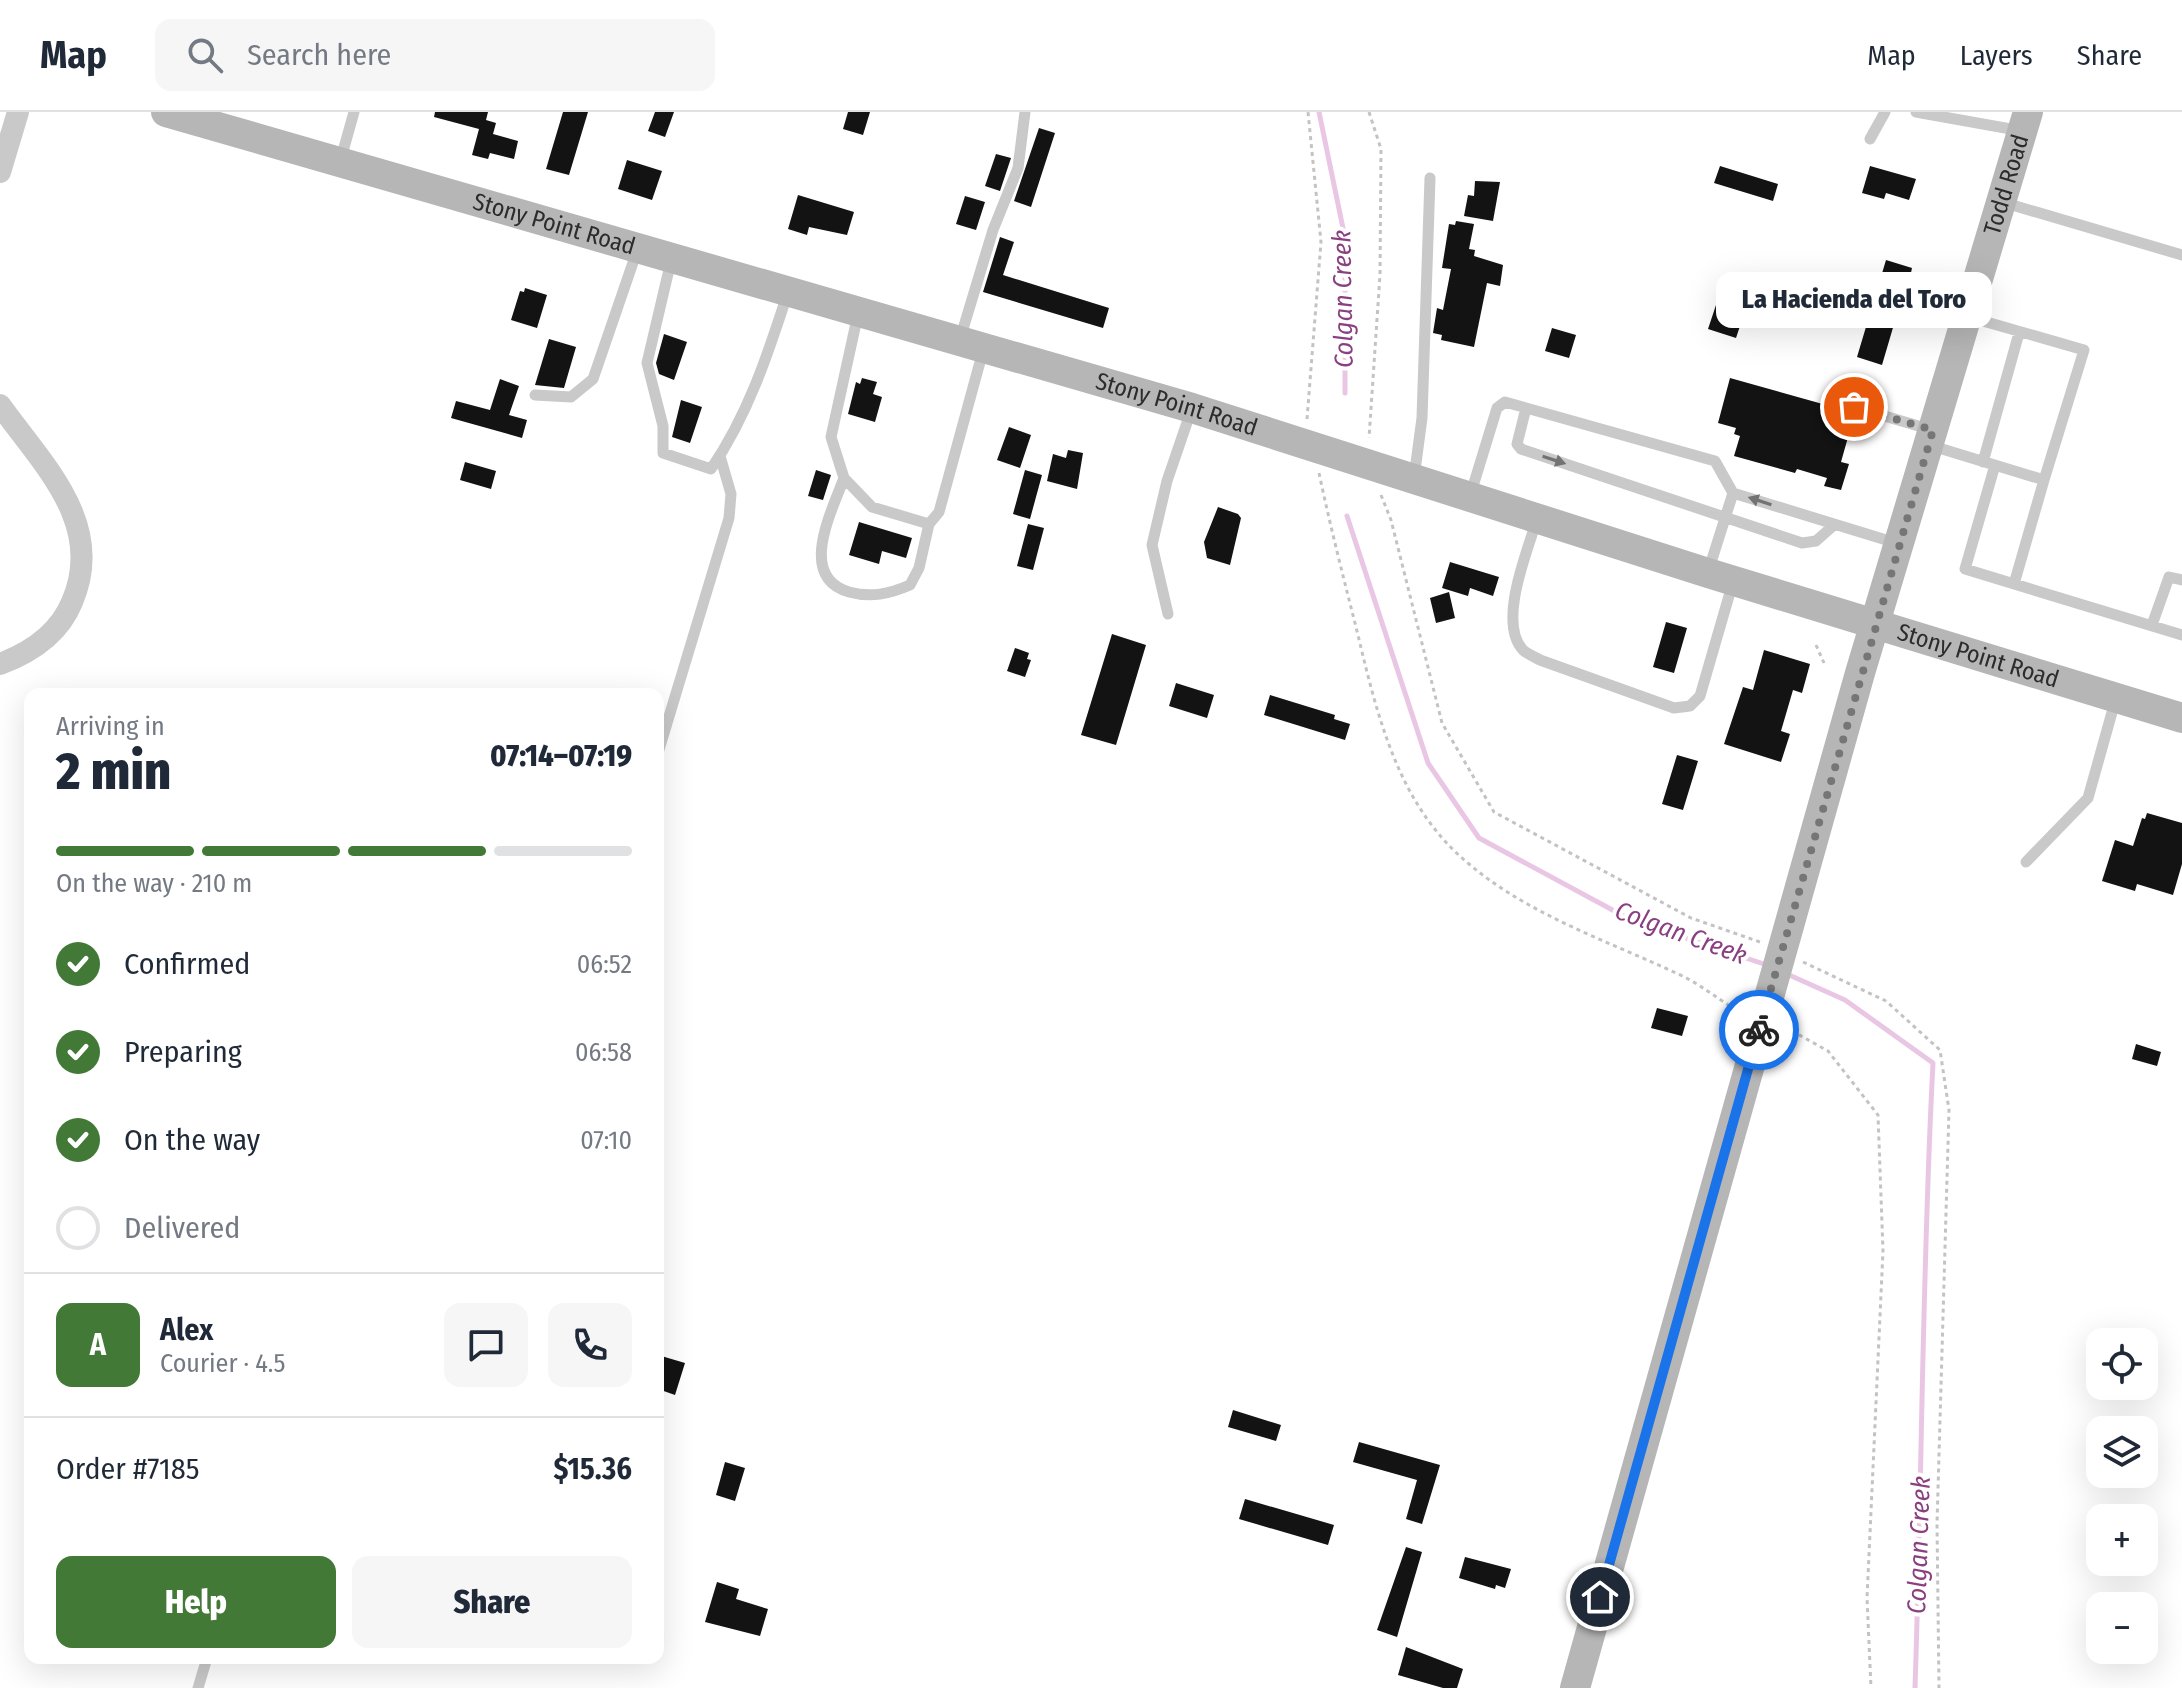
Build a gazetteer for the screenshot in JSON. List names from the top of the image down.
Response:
{
  "streets": {
    "main road": ["Todd Road", "Stony Point Road"]
  },
  "crossings": [
    ["Todd Road", "Stony Point Road"]
  ],
  "water": ["Colgan Creek"],
  "places": ["La Hacienda del Toro"],
  "page": {
    "header": "Map",
    "search": "Search here",
    "nav": ["Map", "Layers", "Share"],
    "bubble": "La Hacienda del Toro",
    "heading": ["2 min", "Arriving in", "07:14–07:19"],
    "panel": [
      "Alex",
      "Courier · 4.5",
      "Order #7185",
      "$15.36"
    ],
    "bar": "On the way · 210 m",
    "list": [
      ["Confirmed", "06:52"],
      ["Preparing", "06:58"],
      ["On the way", "07:10"],
      "Delivered"
    ],
    "round": "A",
    "map_buttons": ["+", "−"],
    "buttons": ["Help", "Share"]
  }
}
